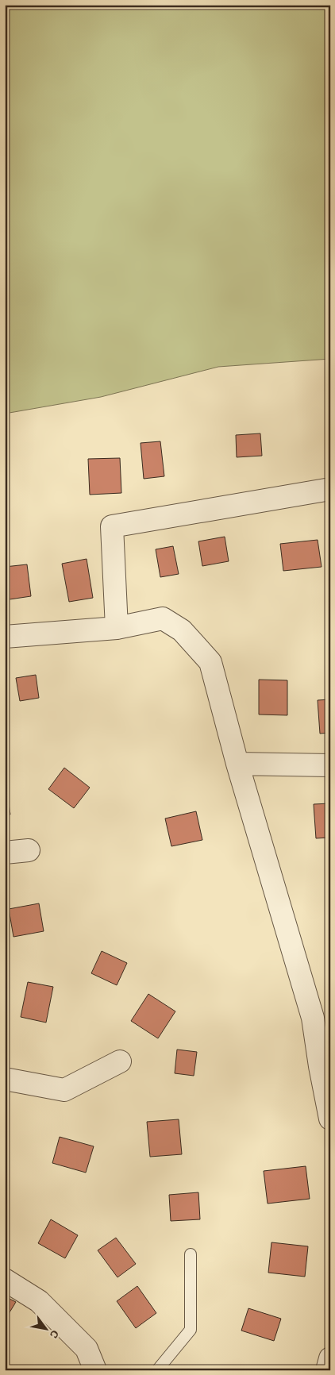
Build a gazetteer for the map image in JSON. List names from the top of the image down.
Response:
{
  "north": "bottom right"
}
